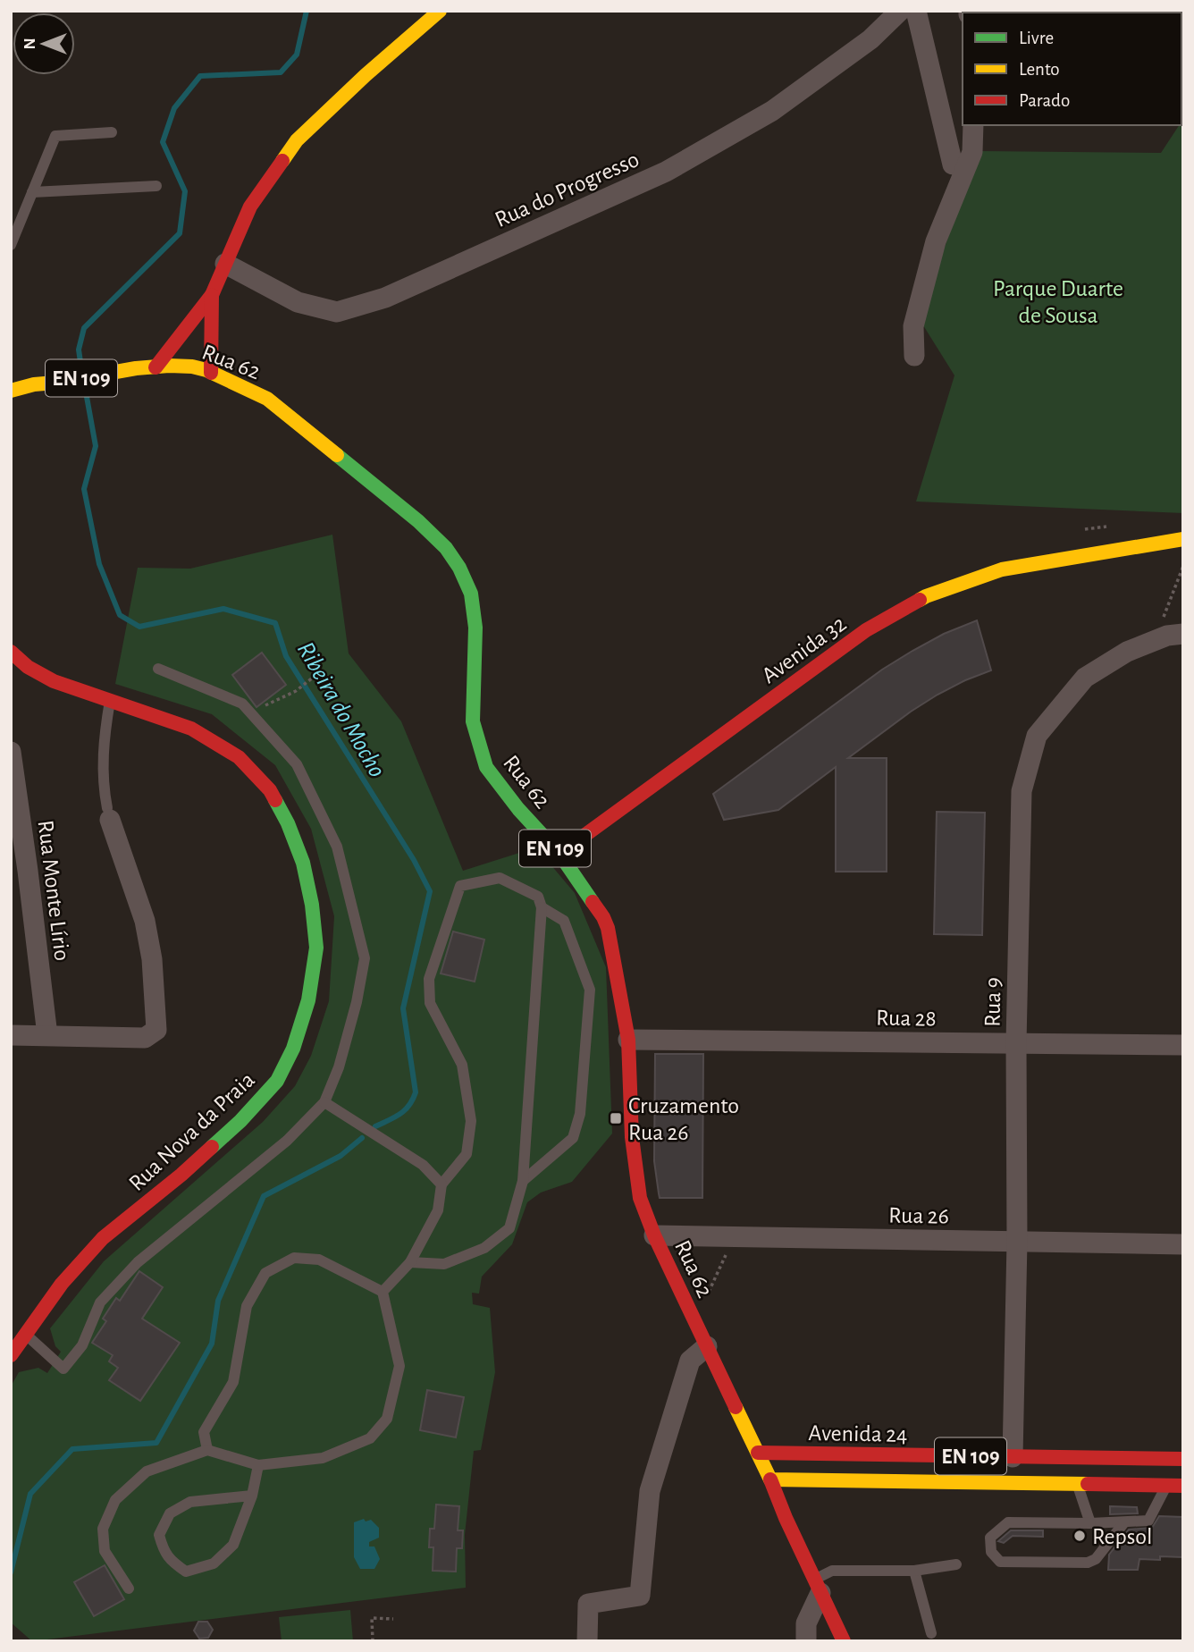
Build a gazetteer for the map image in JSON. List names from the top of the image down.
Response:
{
  "streets": {
    "main road": [
      "Rua 62",
      "EN 109",
      "Avenida 32",
      "Rua Nova da Praia",
      "Avenida 24"
    ],
    "street": [
      "Rua do Progresso",
      "Rua Monte Lírio",
      "Rua 9",
      "Rua 28",
      "Rua 26"
    ]
  },
  "crossings": [
    ["Rua 62", "EN 109"],
    ["Rua 62", "Avenida 32"],
    ["Rua 62", "Rua 28"],
    ["Rua 62", "Rua 26"],
    ["Rua 62", "Avenida 24"],
    ["Rua 9", "Rua 28"],
    ["Rua 9", "Rua 26"],
    ["Rua 9", "Avenida 24"]
  ],
  "water": ["Ribeira do Mocho"],
  "parks": ["Parque Duarte de Sousa"],
  "places": {
    "transit": ["Cruzamento Rua 26"],
    "other": ["Repsol"]
  },
  "legend": ["Livre", "Lento", "Parado"],
  "north": "left"
}
